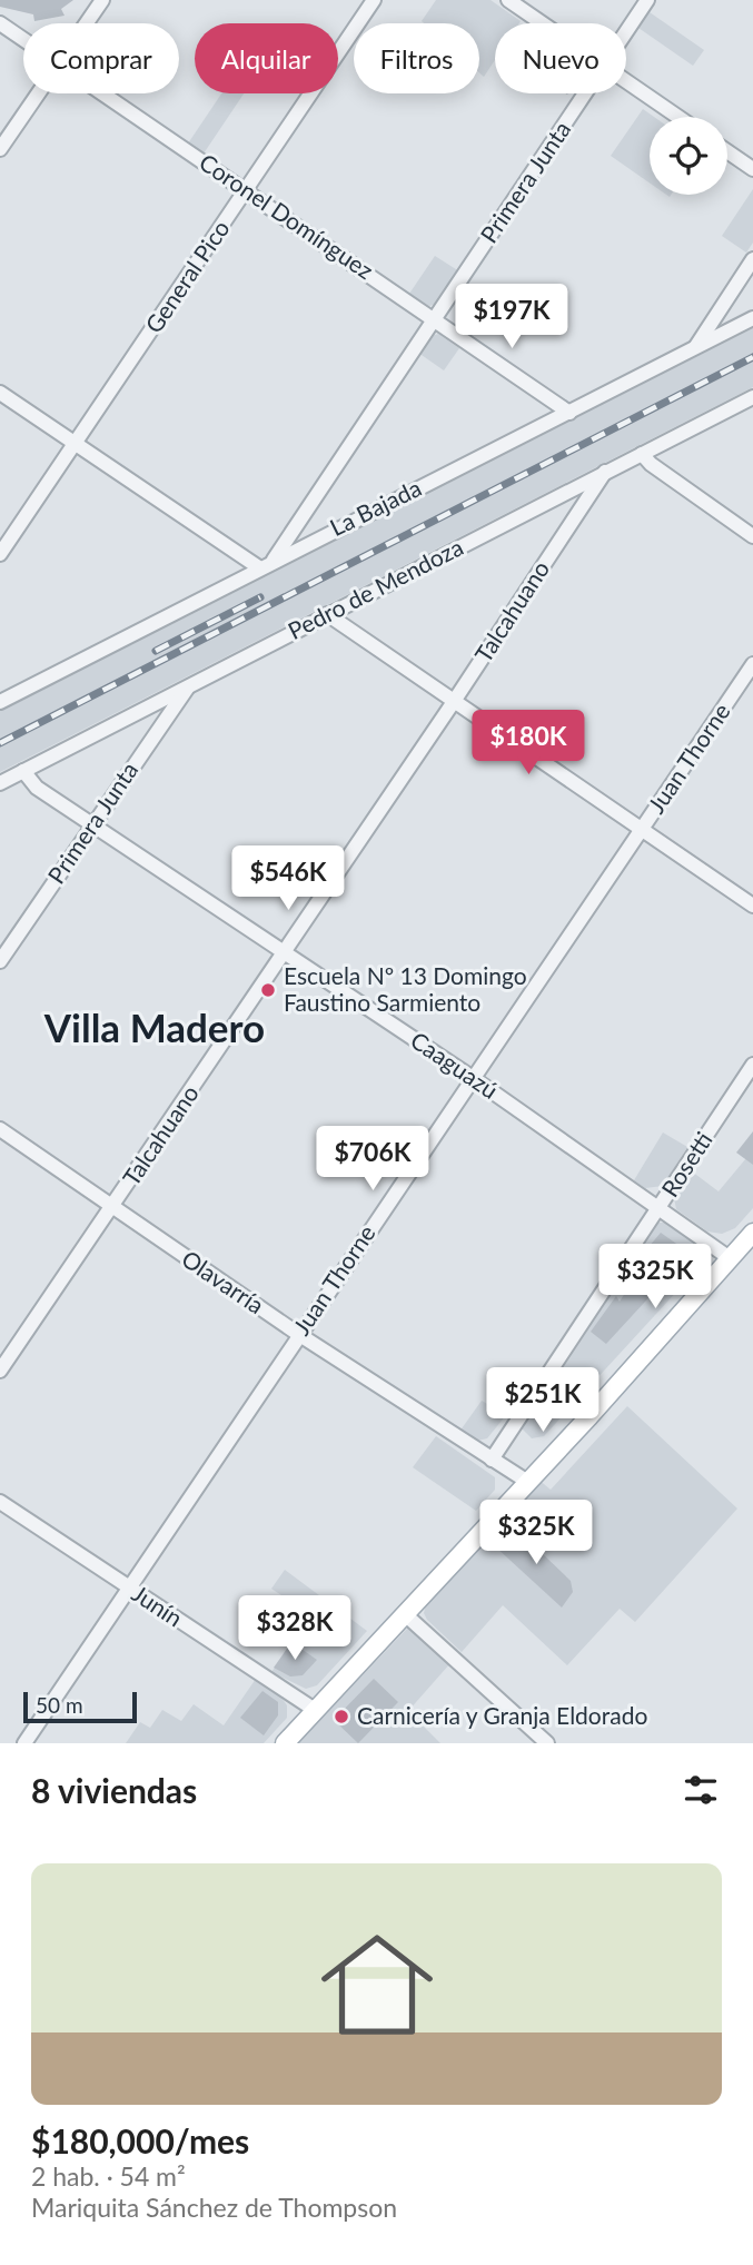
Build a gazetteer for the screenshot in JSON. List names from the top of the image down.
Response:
{
  "streets": {
    "street": [
      "Primera Junta",
      "Coronel Domínguez",
      "General Pico",
      "La Bajada",
      "Pedro de Mendoza",
      "Talcahuano",
      "Juan Thorne",
      "Caaguazú",
      "Rosetti",
      "Olavarría",
      "Junín"
    ]
  },
  "crossings": [
    ["Primera Junta", "Coronel Domínguez"],
    ["Primera Junta", "La Bajada"],
    ["Primera Junta", "Pedro de Mendoza"],
    ["Primera Junta", "Caaguazú"],
    ["Coronel Domínguez", "General Pico"],
    ["Coronel Domínguez", "La Bajada"],
    ["Pedro de Mendoza", "Talcahuano"],
    ["Pedro de Mendoza", "Caaguazú"],
    ["Talcahuano", "Caaguazú"],
    ["Talcahuano", "Olavarría"],
    ["Juan Thorne", "Caaguazú"],
    ["Juan Thorne", "Olavarría"],
    ["Juan Thorne", "Junín"],
    ["Caaguazú", "Rosetti"],
    ["Rosetti", "Olavarría"]
  ],
  "districts": ["Villa Madero"],
  "places": ["Escuela Nº 13 Domingo Faustino Sarmiento", "Carnicería y Granja Eldorado"],
  "scale_bar": "50 m",
  "page": {
    "chip": [
      "Comprar",
      "Alquilar",
      "Filtros",
      "Nuevo"
    ],
    "price": [
      "$197K",
      "$180K",
      "$546K",
      "$706K",
      "$325K",
      "$251K",
      "$325K",
      "$328K"
    ],
    "scale": "50 m",
    "heading": "8 viviendas",
    "list": [
      {
        "name": "$180,000/mes",
        "note": "2 hab. · 54 m² · Mariquita Sánchez de Thompson"
      }
    ]
  }
}
